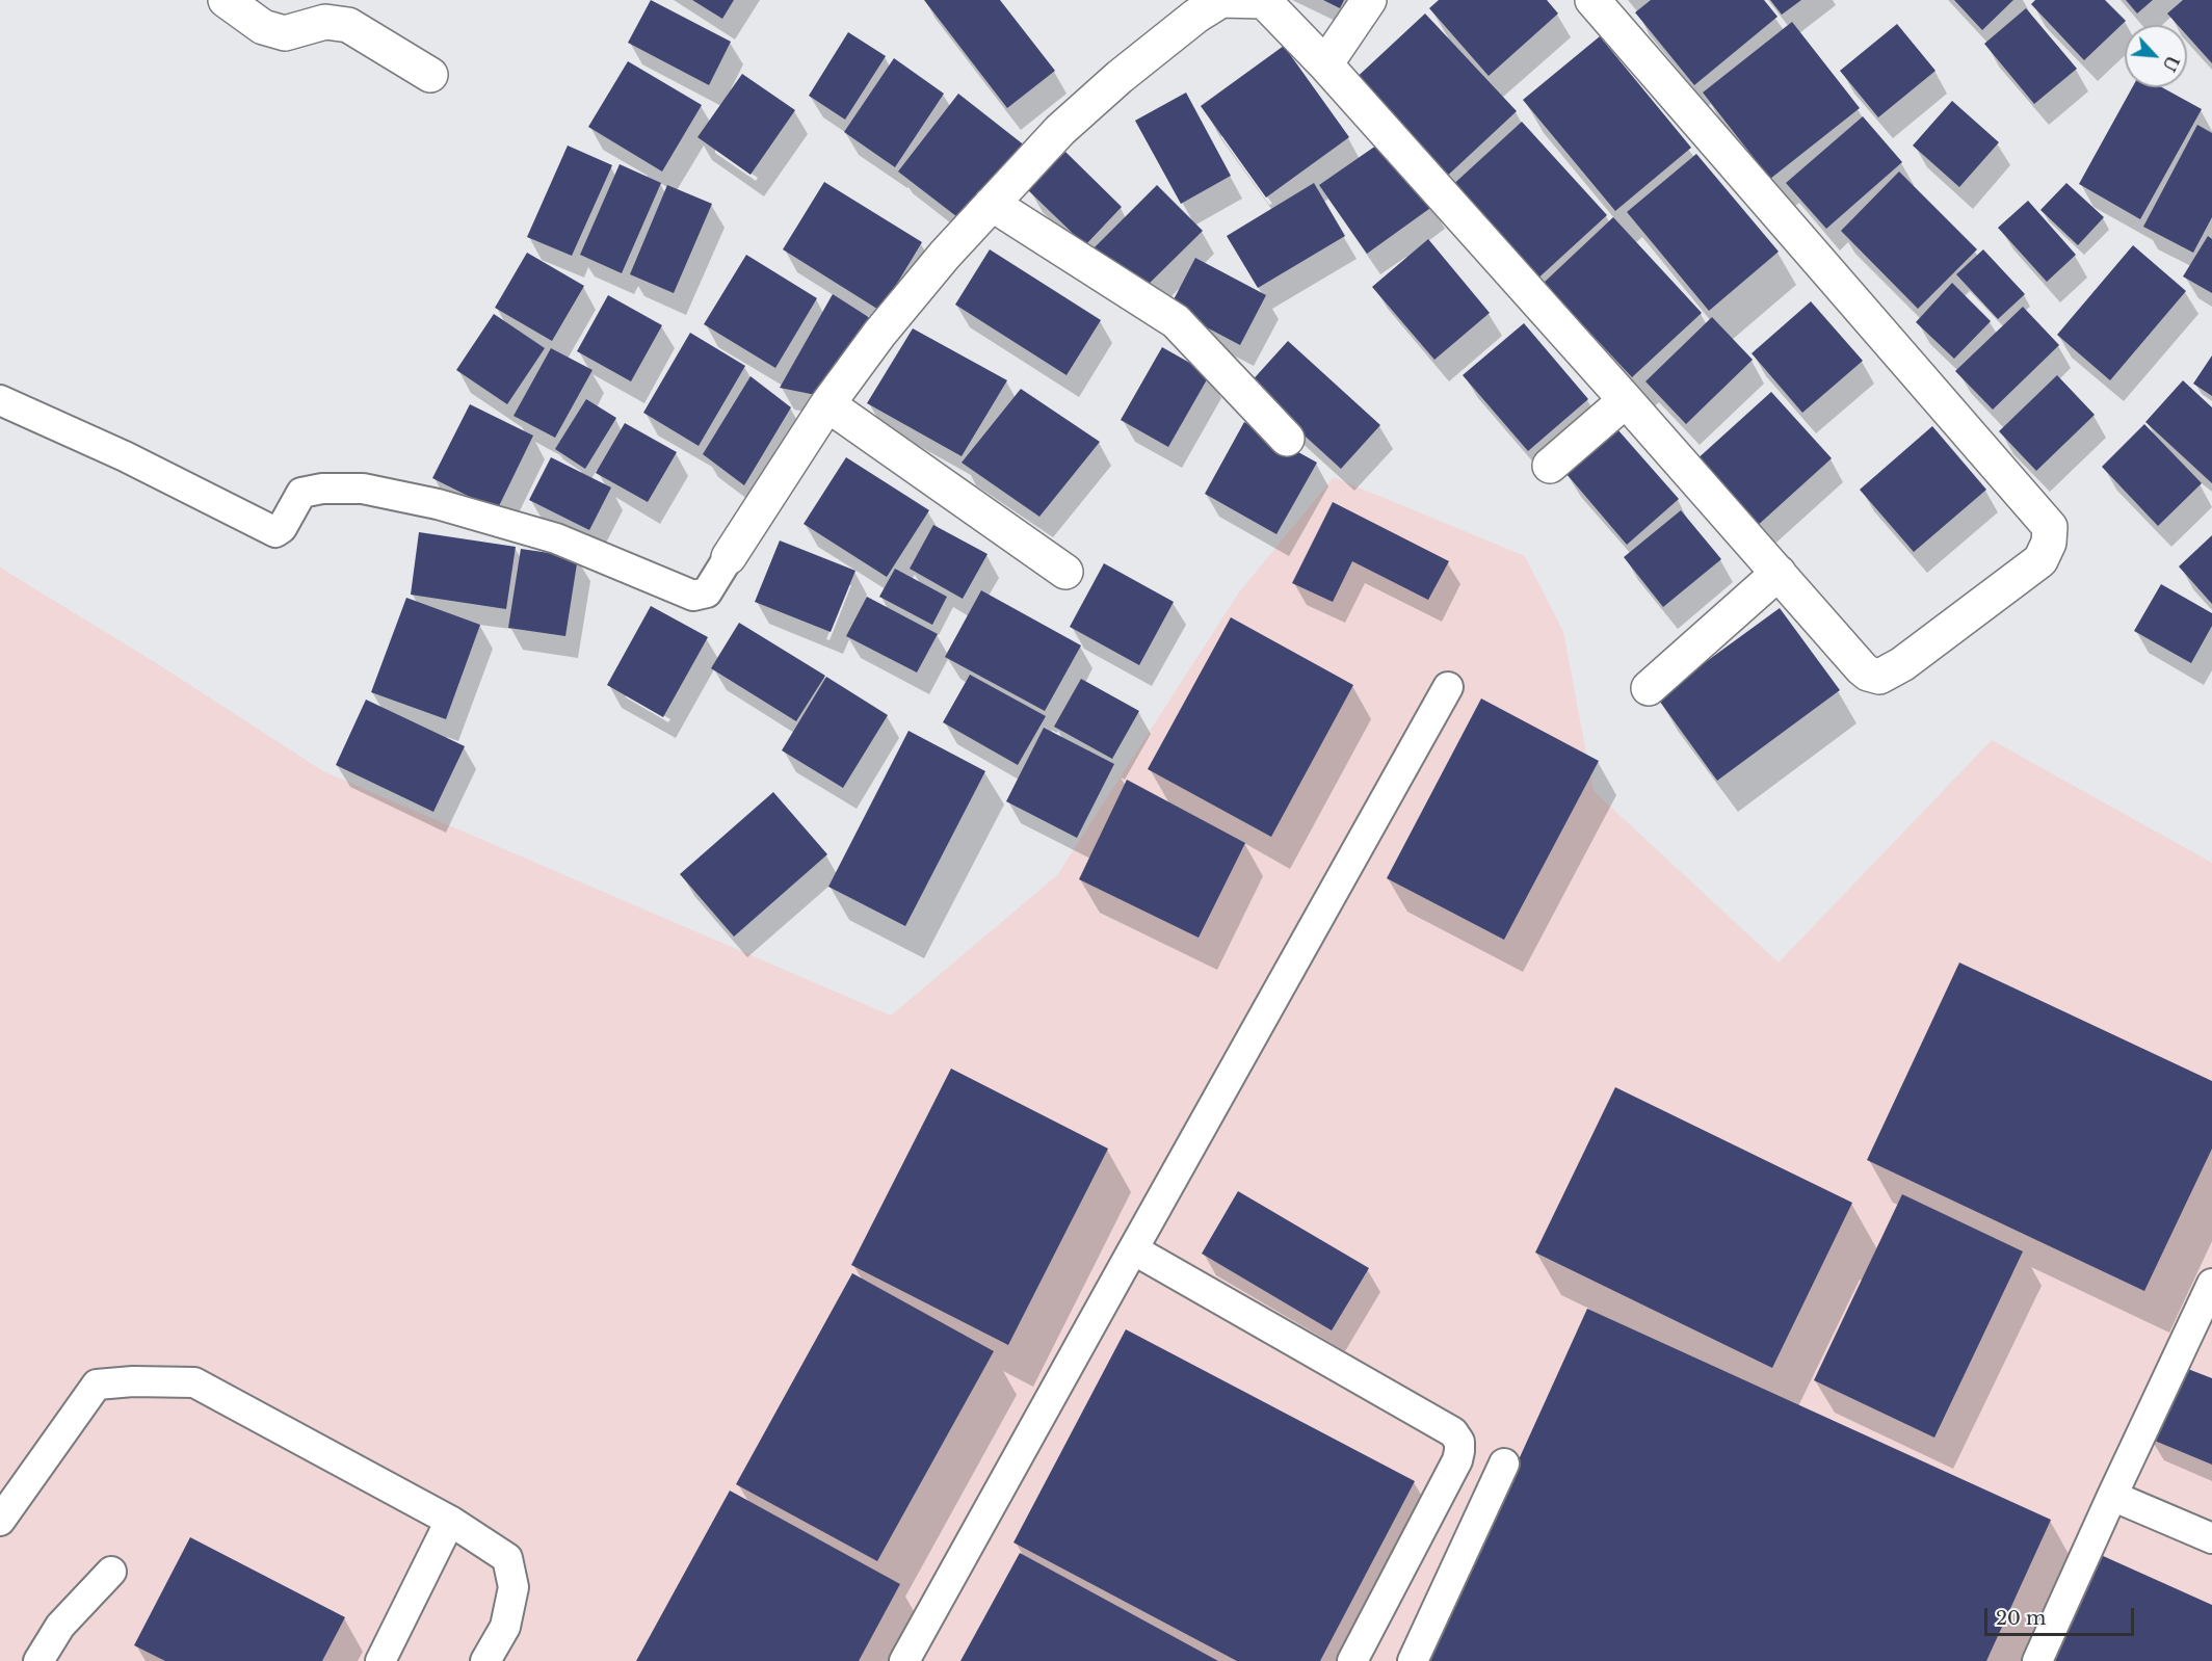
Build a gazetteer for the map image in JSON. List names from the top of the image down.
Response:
{
  "scale_bar": "20 m",
  "north": "bottom right"
}
